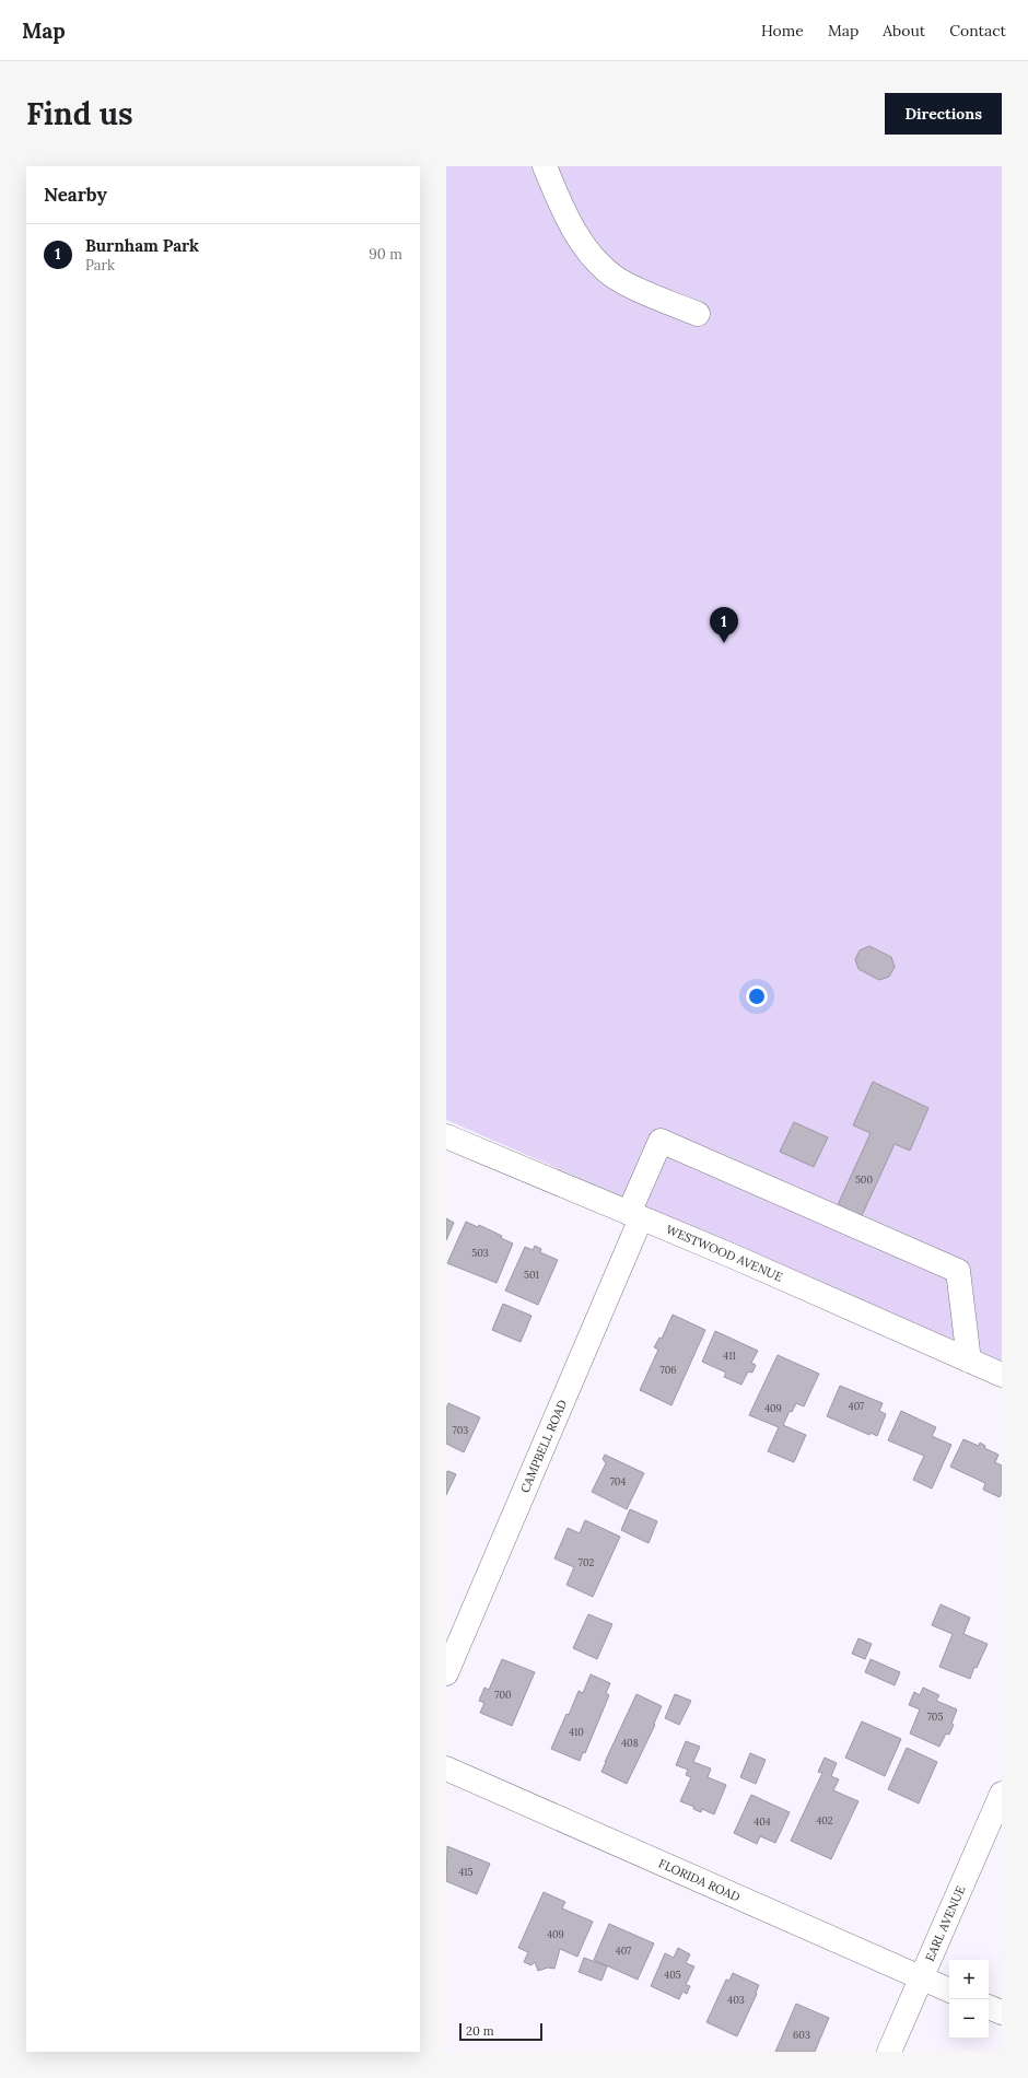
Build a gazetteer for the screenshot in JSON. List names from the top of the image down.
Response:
{
  "streets": {
    "street": [
      "WESTWOOD AVENUE",
      "CAMPBELL ROAD",
      "FLORIDA ROAD",
      "EARL AVENUE"
    ]
  },
  "crossings": [
    ["WESTWOOD AVENUE", "CAMPBELL ROAD"],
    ["FLORIDA ROAD", "EARL AVENUE"]
  ],
  "house_numbers": [
    "500",
    "503",
    "501",
    "411",
    "706",
    "407",
    "409",
    "703",
    "704",
    "702",
    "700",
    "705",
    "410",
    "408",
    "402",
    "404",
    "415",
    "409",
    "407",
    "405",
    "403",
    "603"
  ],
  "scale_bar": "20 m",
  "page": {
    "header": "Map",
    "nav": [
      "Home",
      "Map",
      "About",
      "Contact"
    ],
    "buttons": "Directions",
    "title": "Find us",
    "heading": "Nearby",
    "list": [
      {
        "mark": "1",
        "name": "Burnham Park",
        "note": "Park",
        "value": "90 m"
      }
    ],
    "pins": "1",
    "map_buttons": ["+", "−"],
    "scale": "20 m"
  }
}
